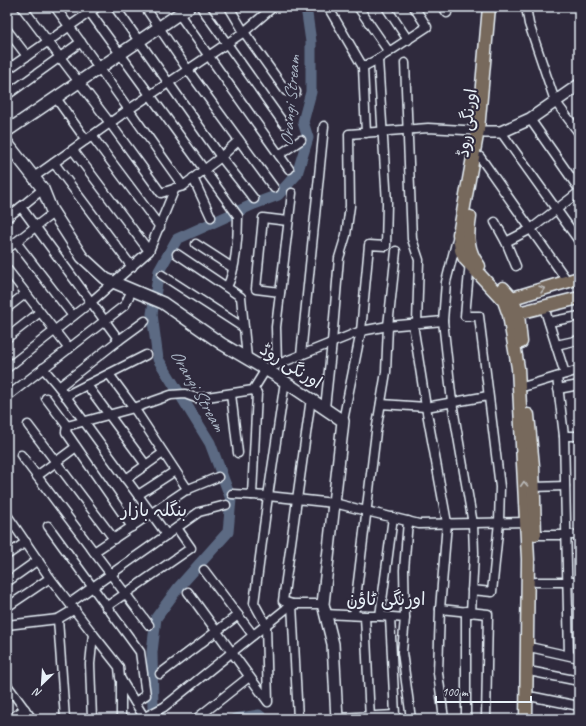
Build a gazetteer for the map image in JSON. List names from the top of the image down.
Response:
{
  "streets": {
    "main road": ["اورنگی روڈ"]
  },
  "districts": ["بنگلہ بازار", "اورنگی ٹاؤن"],
  "water": ["Orangi Stream"],
  "scale_bar": "100 m",
  "north": "bottom left"
}
